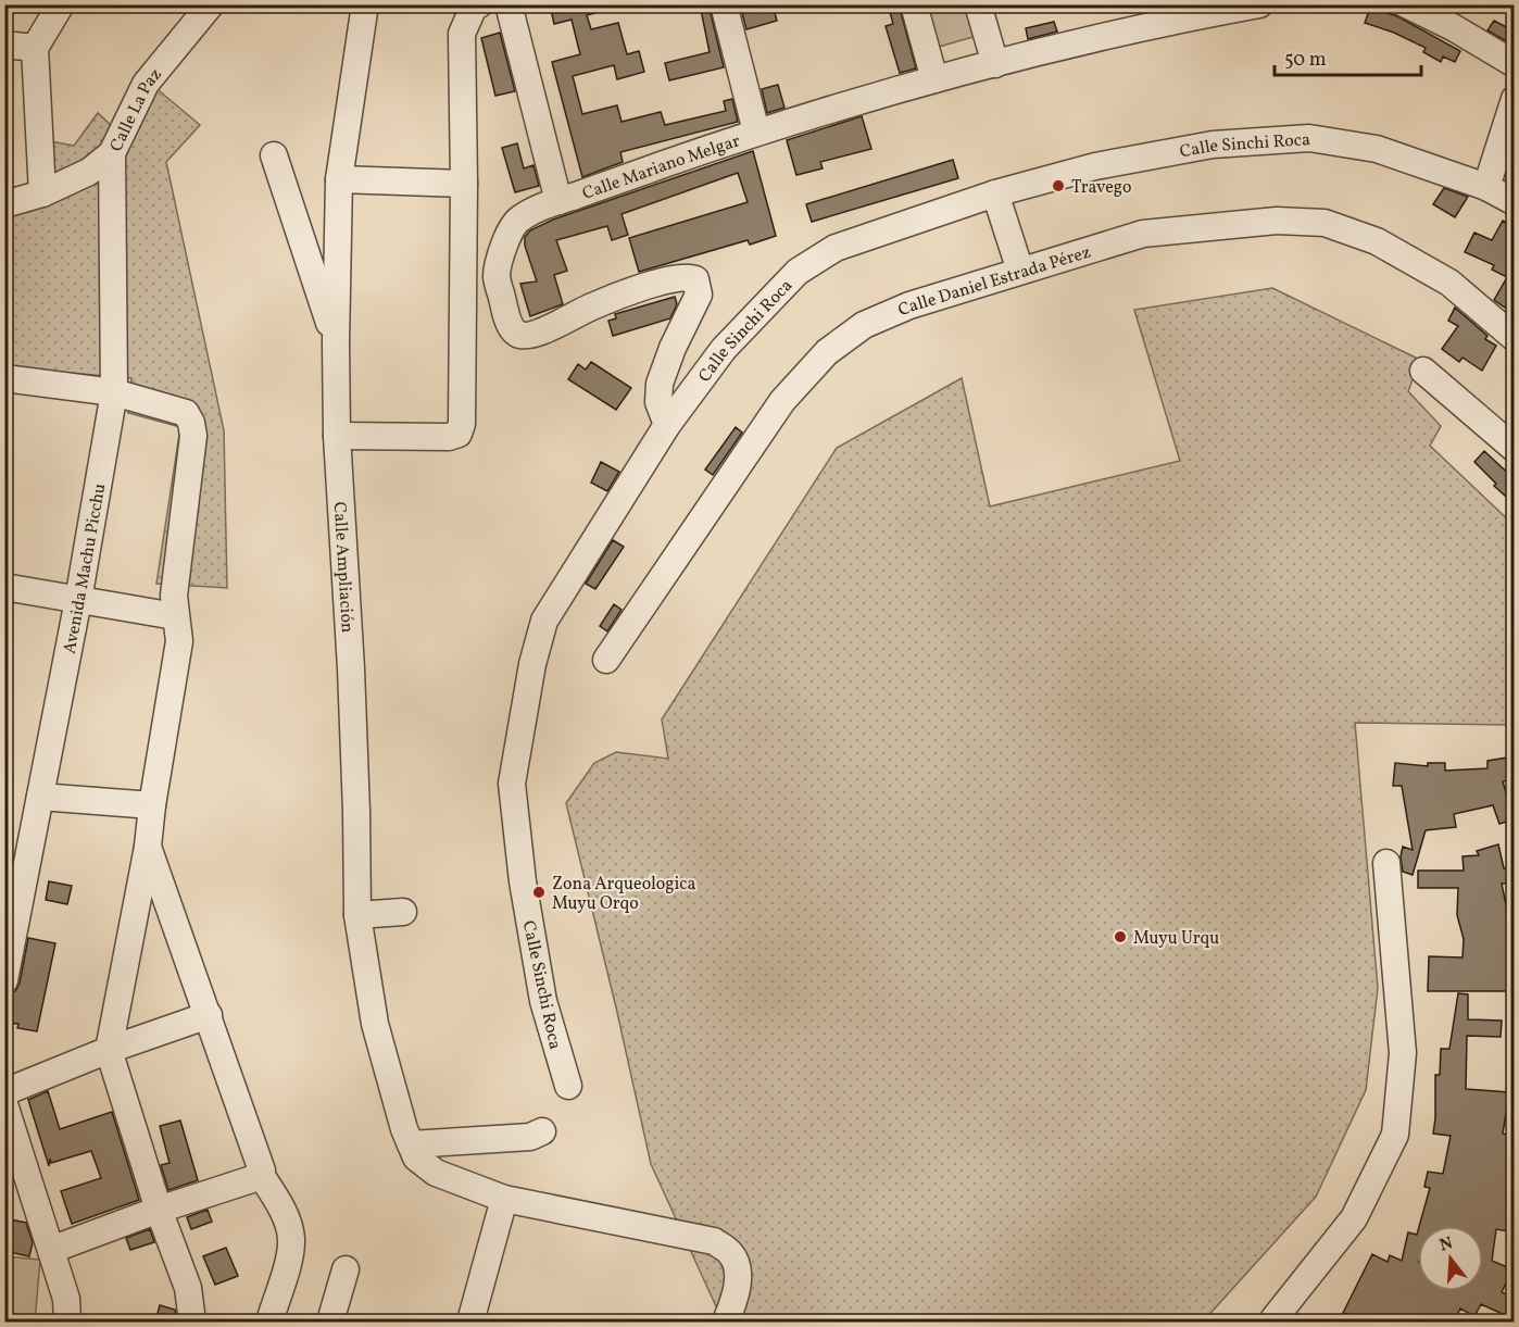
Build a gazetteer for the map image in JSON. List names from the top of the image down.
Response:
{
  "streets": {
    "street": [
      "Calle La Paz",
      "Calle Sinchi Roca",
      "Calle Mariano Melgar",
      "Calle Daniel Estrada Pérez",
      "Calle Ampliación",
      "Avenida Machu Picchu"
    ]
  },
  "crossings": [
    ["Calle La Paz", "Avenida Machu Picchu"],
    ["Calle Sinchi Roca", "Calle Mariano Melgar"]
  ],
  "places": ["Travego", "Zona Arqueologica Muyu Orqo", "Muyu Urqu"],
  "scale_bar": "50 m",
  "north": "top"
}
